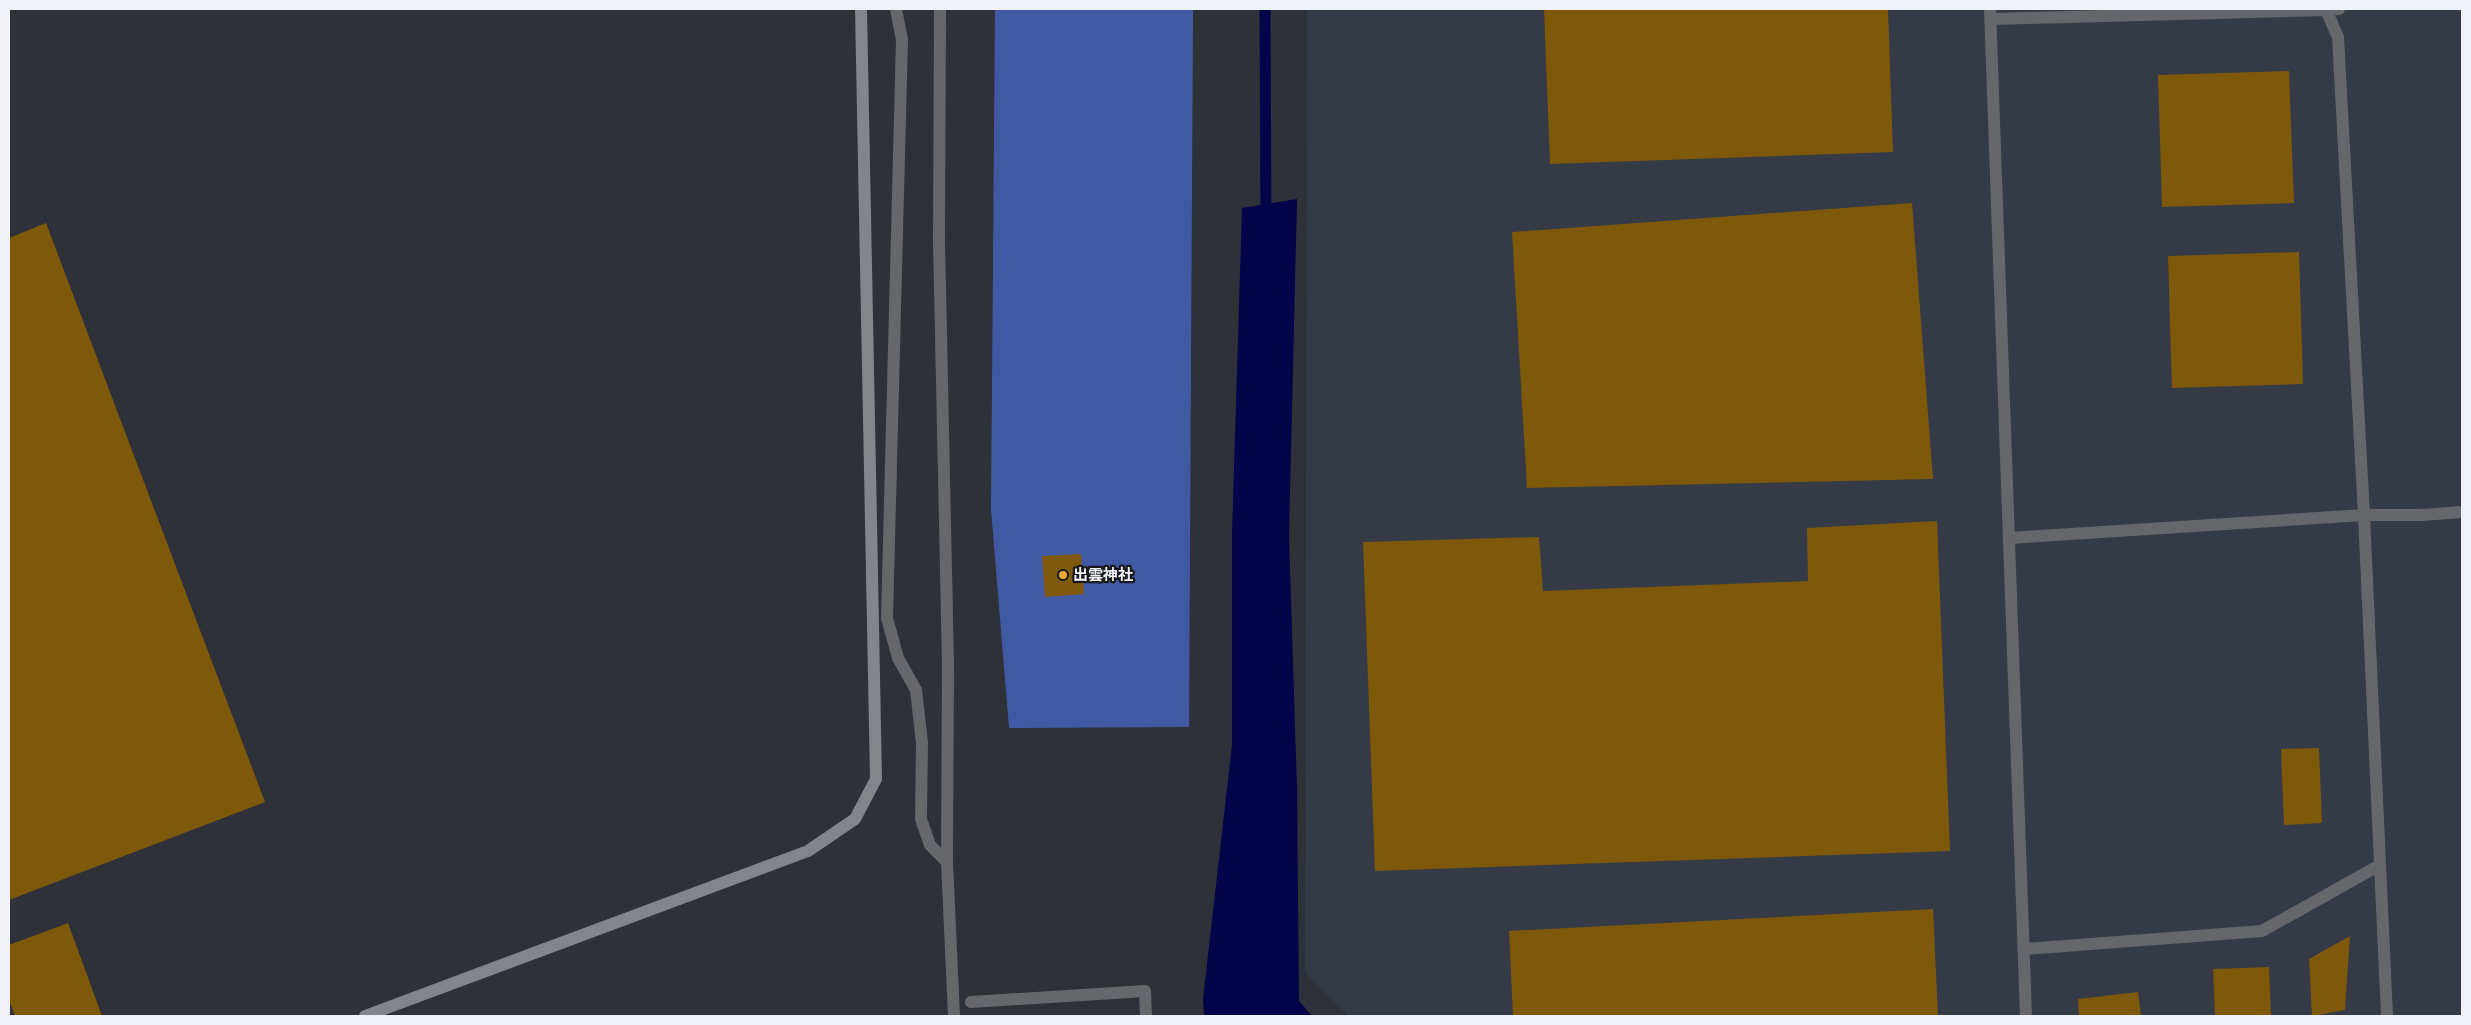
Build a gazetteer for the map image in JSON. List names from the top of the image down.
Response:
{
  "places": ["出雲神社"]
}
